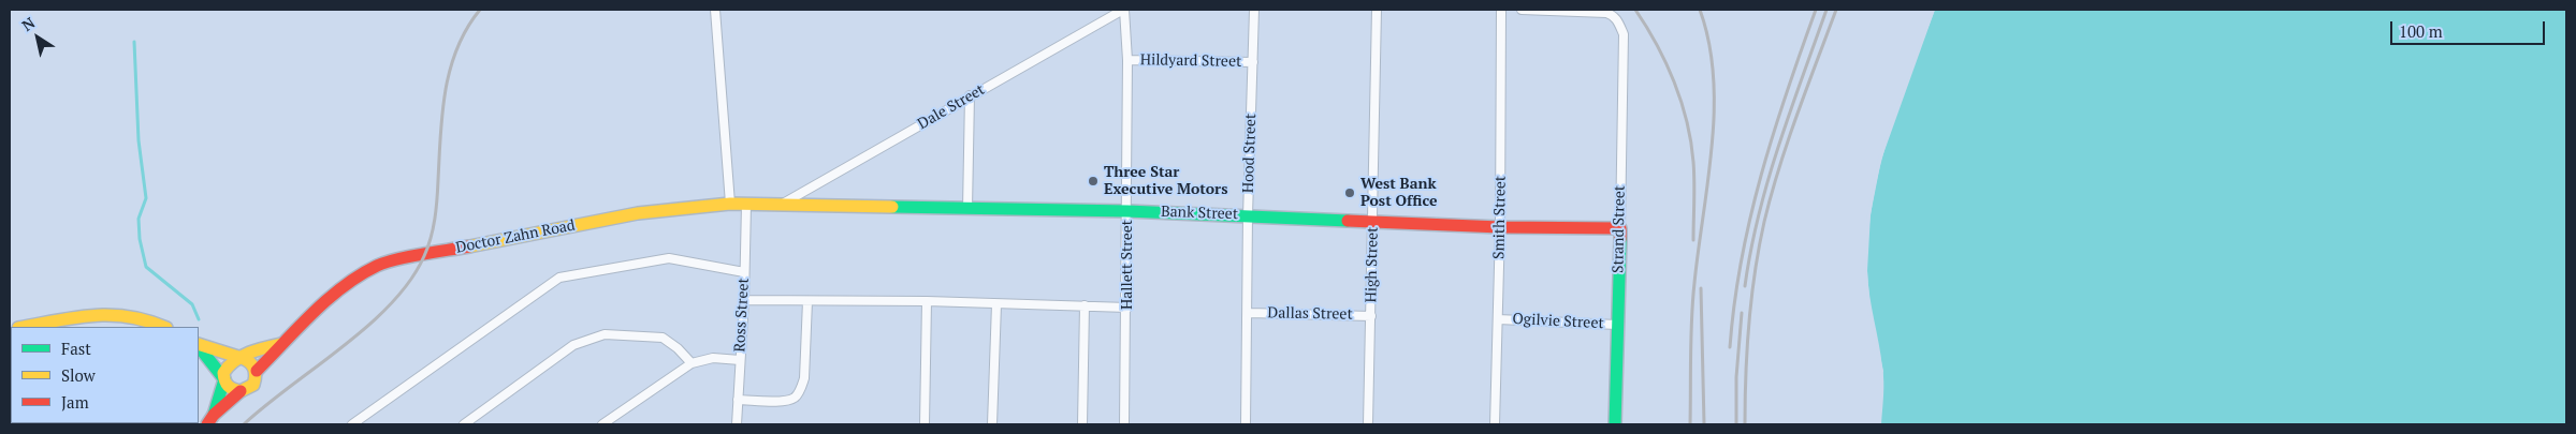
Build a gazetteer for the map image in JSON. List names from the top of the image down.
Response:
{
  "streets": {
    "street": [
      "Hildyard Street",
      "Dale Street",
      "Hood Street",
      "Bank Street",
      "Smith Street",
      "Strand Street",
      "Doctor Zahn Road",
      "Hallett Street",
      "High Street",
      "Dallas Street",
      "Ross Street",
      "Ogilvie Street"
    ]
  },
  "crossings": [
    ["Hildyard Street", "Hood Street"],
    ["Hildyard Street", "Hallett Street"],
    ["Dale Street", "Bank Street"],
    ["Dale Street", "Doctor Zahn Road"],
    ["Dale Street", "Hallett Street"],
    ["Hood Street", "Bank Street"],
    ["Hood Street", "Dallas Street"],
    ["Bank Street", "Smith Street"],
    ["Bank Street", "Strand Street"],
    ["Bank Street", "Doctor Zahn Road"],
    ["Bank Street", "Hallett Street"],
    ["Bank Street", "High Street"],
    ["Smith Street", "Ogilvie Street"],
    ["Strand Street", "Ogilvie Street"],
    ["Doctor Zahn Road", "Ross Street"],
    ["High Street", "Dallas Street"]
  ],
  "places": ["Three Star Executive Motors", "West Bank Post Office"],
  "legend": ["Fast", "Slow", "Jam"],
  "scale_bar": "100 m",
  "north": "top left"
}
